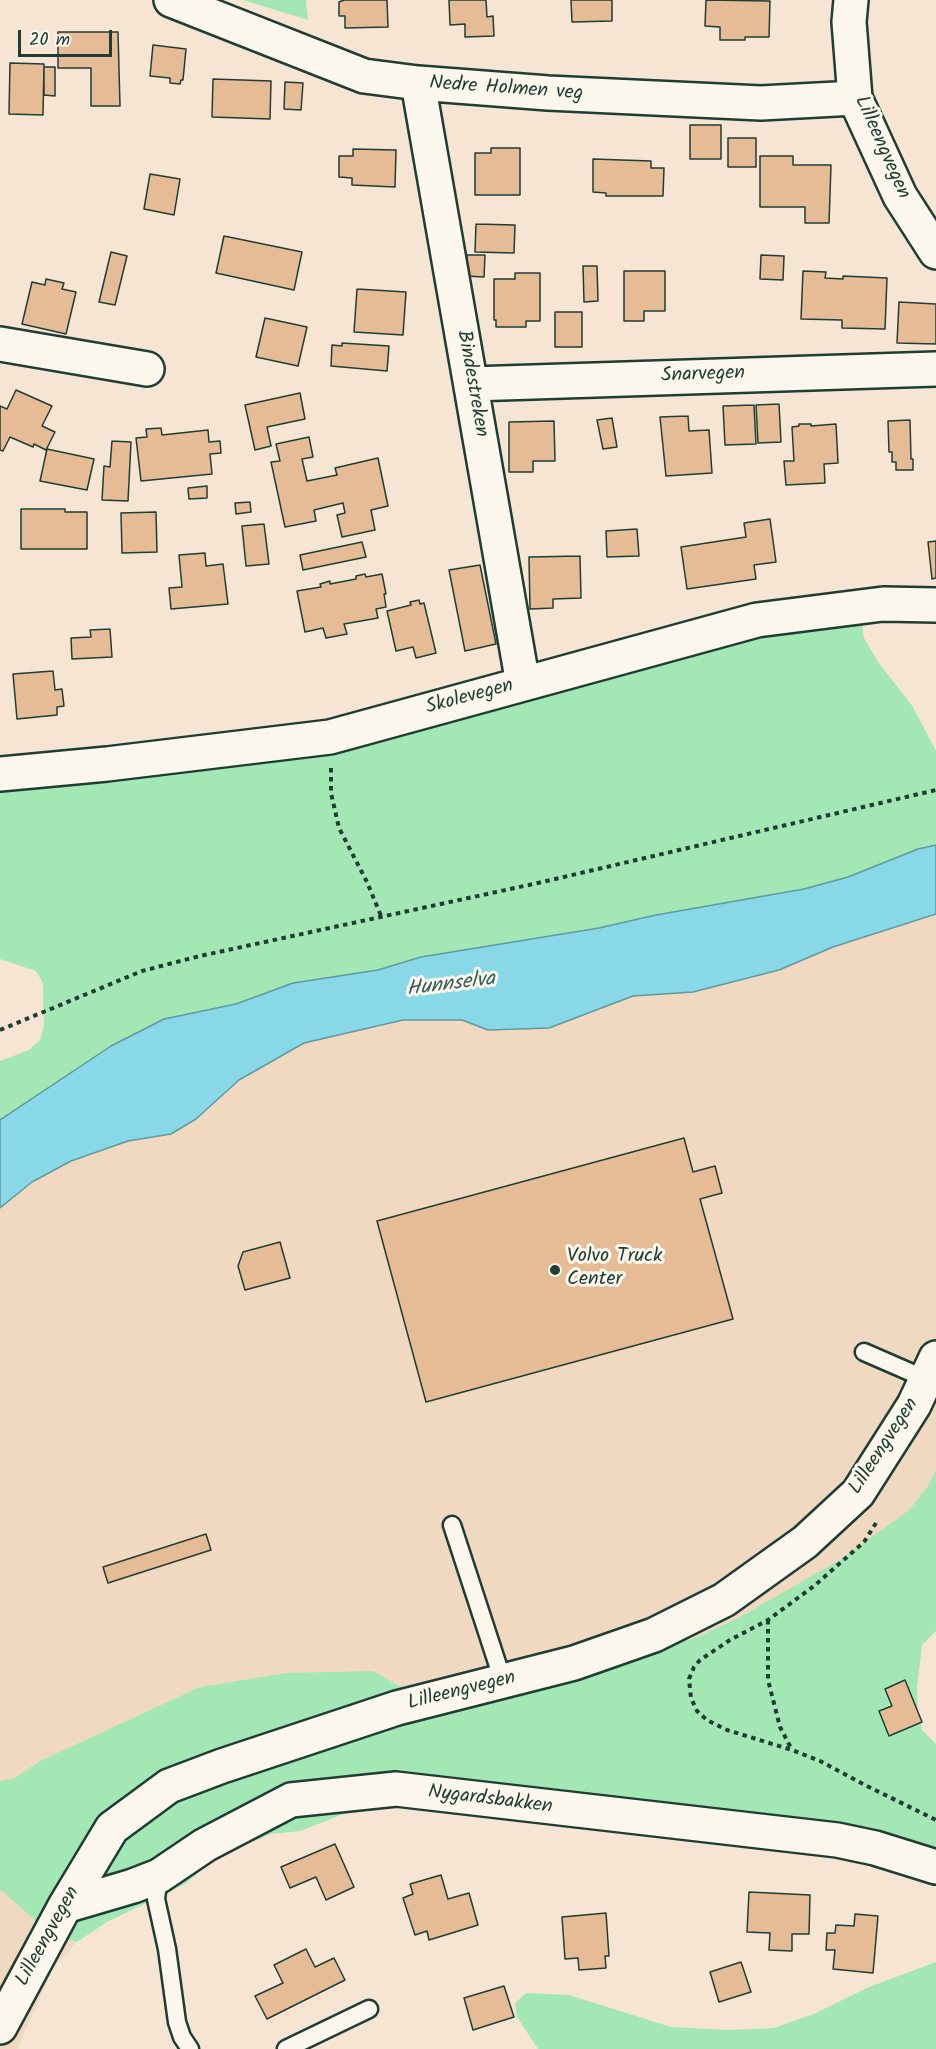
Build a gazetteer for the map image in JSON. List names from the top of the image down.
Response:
{
  "streets": {
    "street": [
      "Nedre Holmen veg",
      "Lilleengvegen",
      "Snarvegen",
      "Bindestreken",
      "Skolevegen",
      "Nygardsbakken"
    ]
  },
  "crossings": [
    ["Nedre Holmen veg", "Lilleengvegen"],
    ["Nedre Holmen veg", "Bindestreken"],
    ["Lilleengvegen", "Nygardsbakken"],
    ["Snarvegen", "Bindestreken"],
    ["Bindestreken", "Skolevegen"]
  ],
  "water": ["Hunnselva"],
  "places": ["Volvo Truck Center"],
  "scale_bar": "20 m"
}
